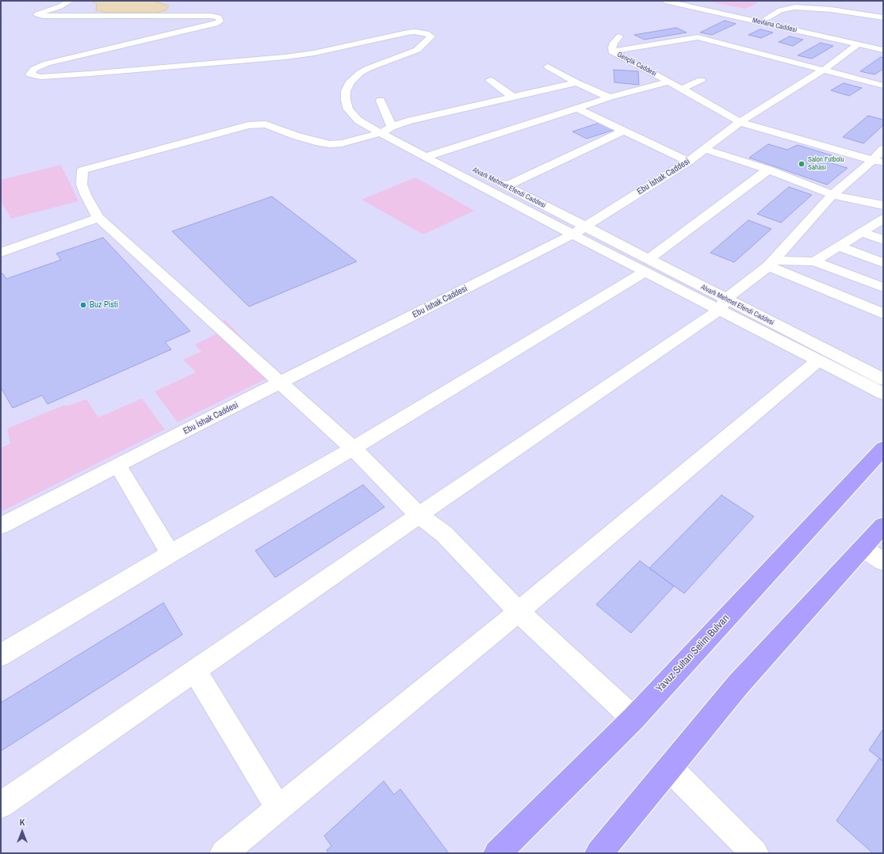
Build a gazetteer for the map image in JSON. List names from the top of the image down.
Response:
{
  "streets": {
    "main road": ["Yavuz Sultan Selim Bulvarı"],
    "street": [
      "Mevlana Caddesi",
      "Gençlik Caddesi",
      "Ebu İshak Caddesi",
      "Alvarlı Mehmet Efendi Caddesi"
    ]
  },
  "crossings": [
    ["Mevlana Caddesi", "Ebu İshak Caddesi"],
    ["Gençlik Caddesi", "Ebu İshak Caddesi"],
    ["Ebu İshak Caddesi", "Alvarlı Mehmet Efendi Caddesi"]
  ],
  "places": ["Salon Futbolu Sahası", "Buz Pisti"],
  "north": "top"
}
